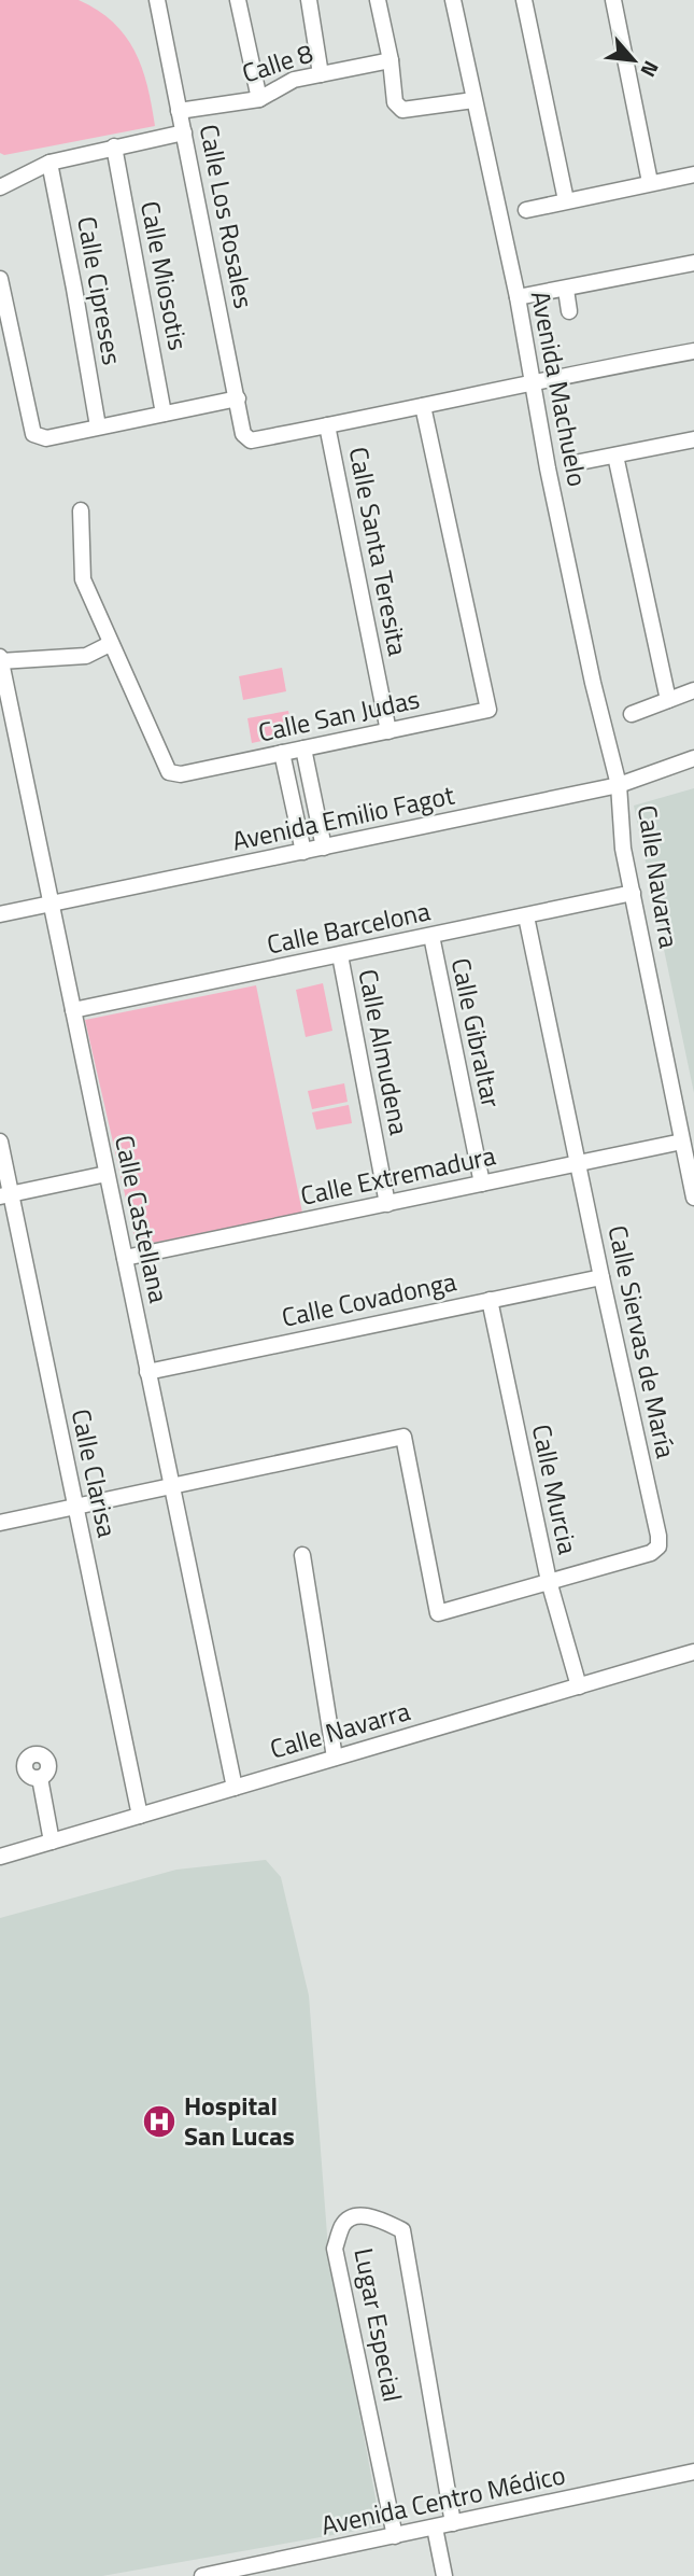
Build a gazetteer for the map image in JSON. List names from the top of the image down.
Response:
{
  "streets": {
    "street": [
      "Calle 8",
      "Calle Los Rosales",
      "Calle Miosotis",
      "Calle Cipreses",
      "Avenida Machuelo",
      "Calle Santa Teresita",
      "Calle San Judas",
      "Avenida Emilio Fagot",
      "Calle Navarra",
      "Calle Barcelona",
      "Calle Gibraltar",
      "Calle Almudena",
      "Calle Extremadura",
      "Calle Castellana",
      "Calle Covadonga",
      "Calle Siervas de María",
      "Calle Clarisa",
      "Calle Murcia",
      "Lugar Especial",
      "Avenida Centro Médico"
    ]
  },
  "crossings": [
    ["Calle 8", "Calle Los Rosales"],
    ["Calle Los Rosales", "Calle Santa Teresita"],
    ["Avenida Machuelo", "Avenida Emilio Fagot"],
    ["Avenida Machuelo", "Calle Navarra"],
    ["Calle Santa Teresita", "Calle San Judas"],
    ["Avenida Emilio Fagot", "Calle Navarra"],
    ["Avenida Emilio Fagot", "Calle Castellana"],
    ["Calle Navarra", "Calle Barcelona"],
    ["Calle Navarra", "Calle Extremadura"],
    ["Calle Navarra", "Calle Castellana"],
    ["Calle Navarra", "Calle Clarisa"],
    ["Calle Navarra", "Calle Murcia"],
    ["Calle Barcelona", "Calle Gibraltar"],
    ["Calle Barcelona", "Calle Almudena"],
    ["Calle Barcelona", "Calle Castellana"],
    ["Calle Barcelona", "Calle Siervas de María"],
    ["Calle Gibraltar", "Calle Extremadura"],
    ["Calle Almudena", "Calle Extremadura"],
    ["Calle Extremadura", "Calle Castellana"],
    ["Calle Extremadura", "Calle Siervas de María"],
    ["Calle Castellana", "Calle Covadonga"],
    ["Calle Castellana", "Calle Siervas de María"],
    ["Calle Covadonga", "Calle Siervas de María"],
    ["Calle Covadonga", "Calle Murcia"],
    ["Calle Siervas de María", "Calle Clarisa"],
    ["Calle Siervas de María", "Calle Murcia"],
    ["Lugar Especial", "Avenida Centro Médico"]
  ],
  "places": {
    "hospital": ["Hospital San Lucas"]
  },
  "north": "bottom right"
}
